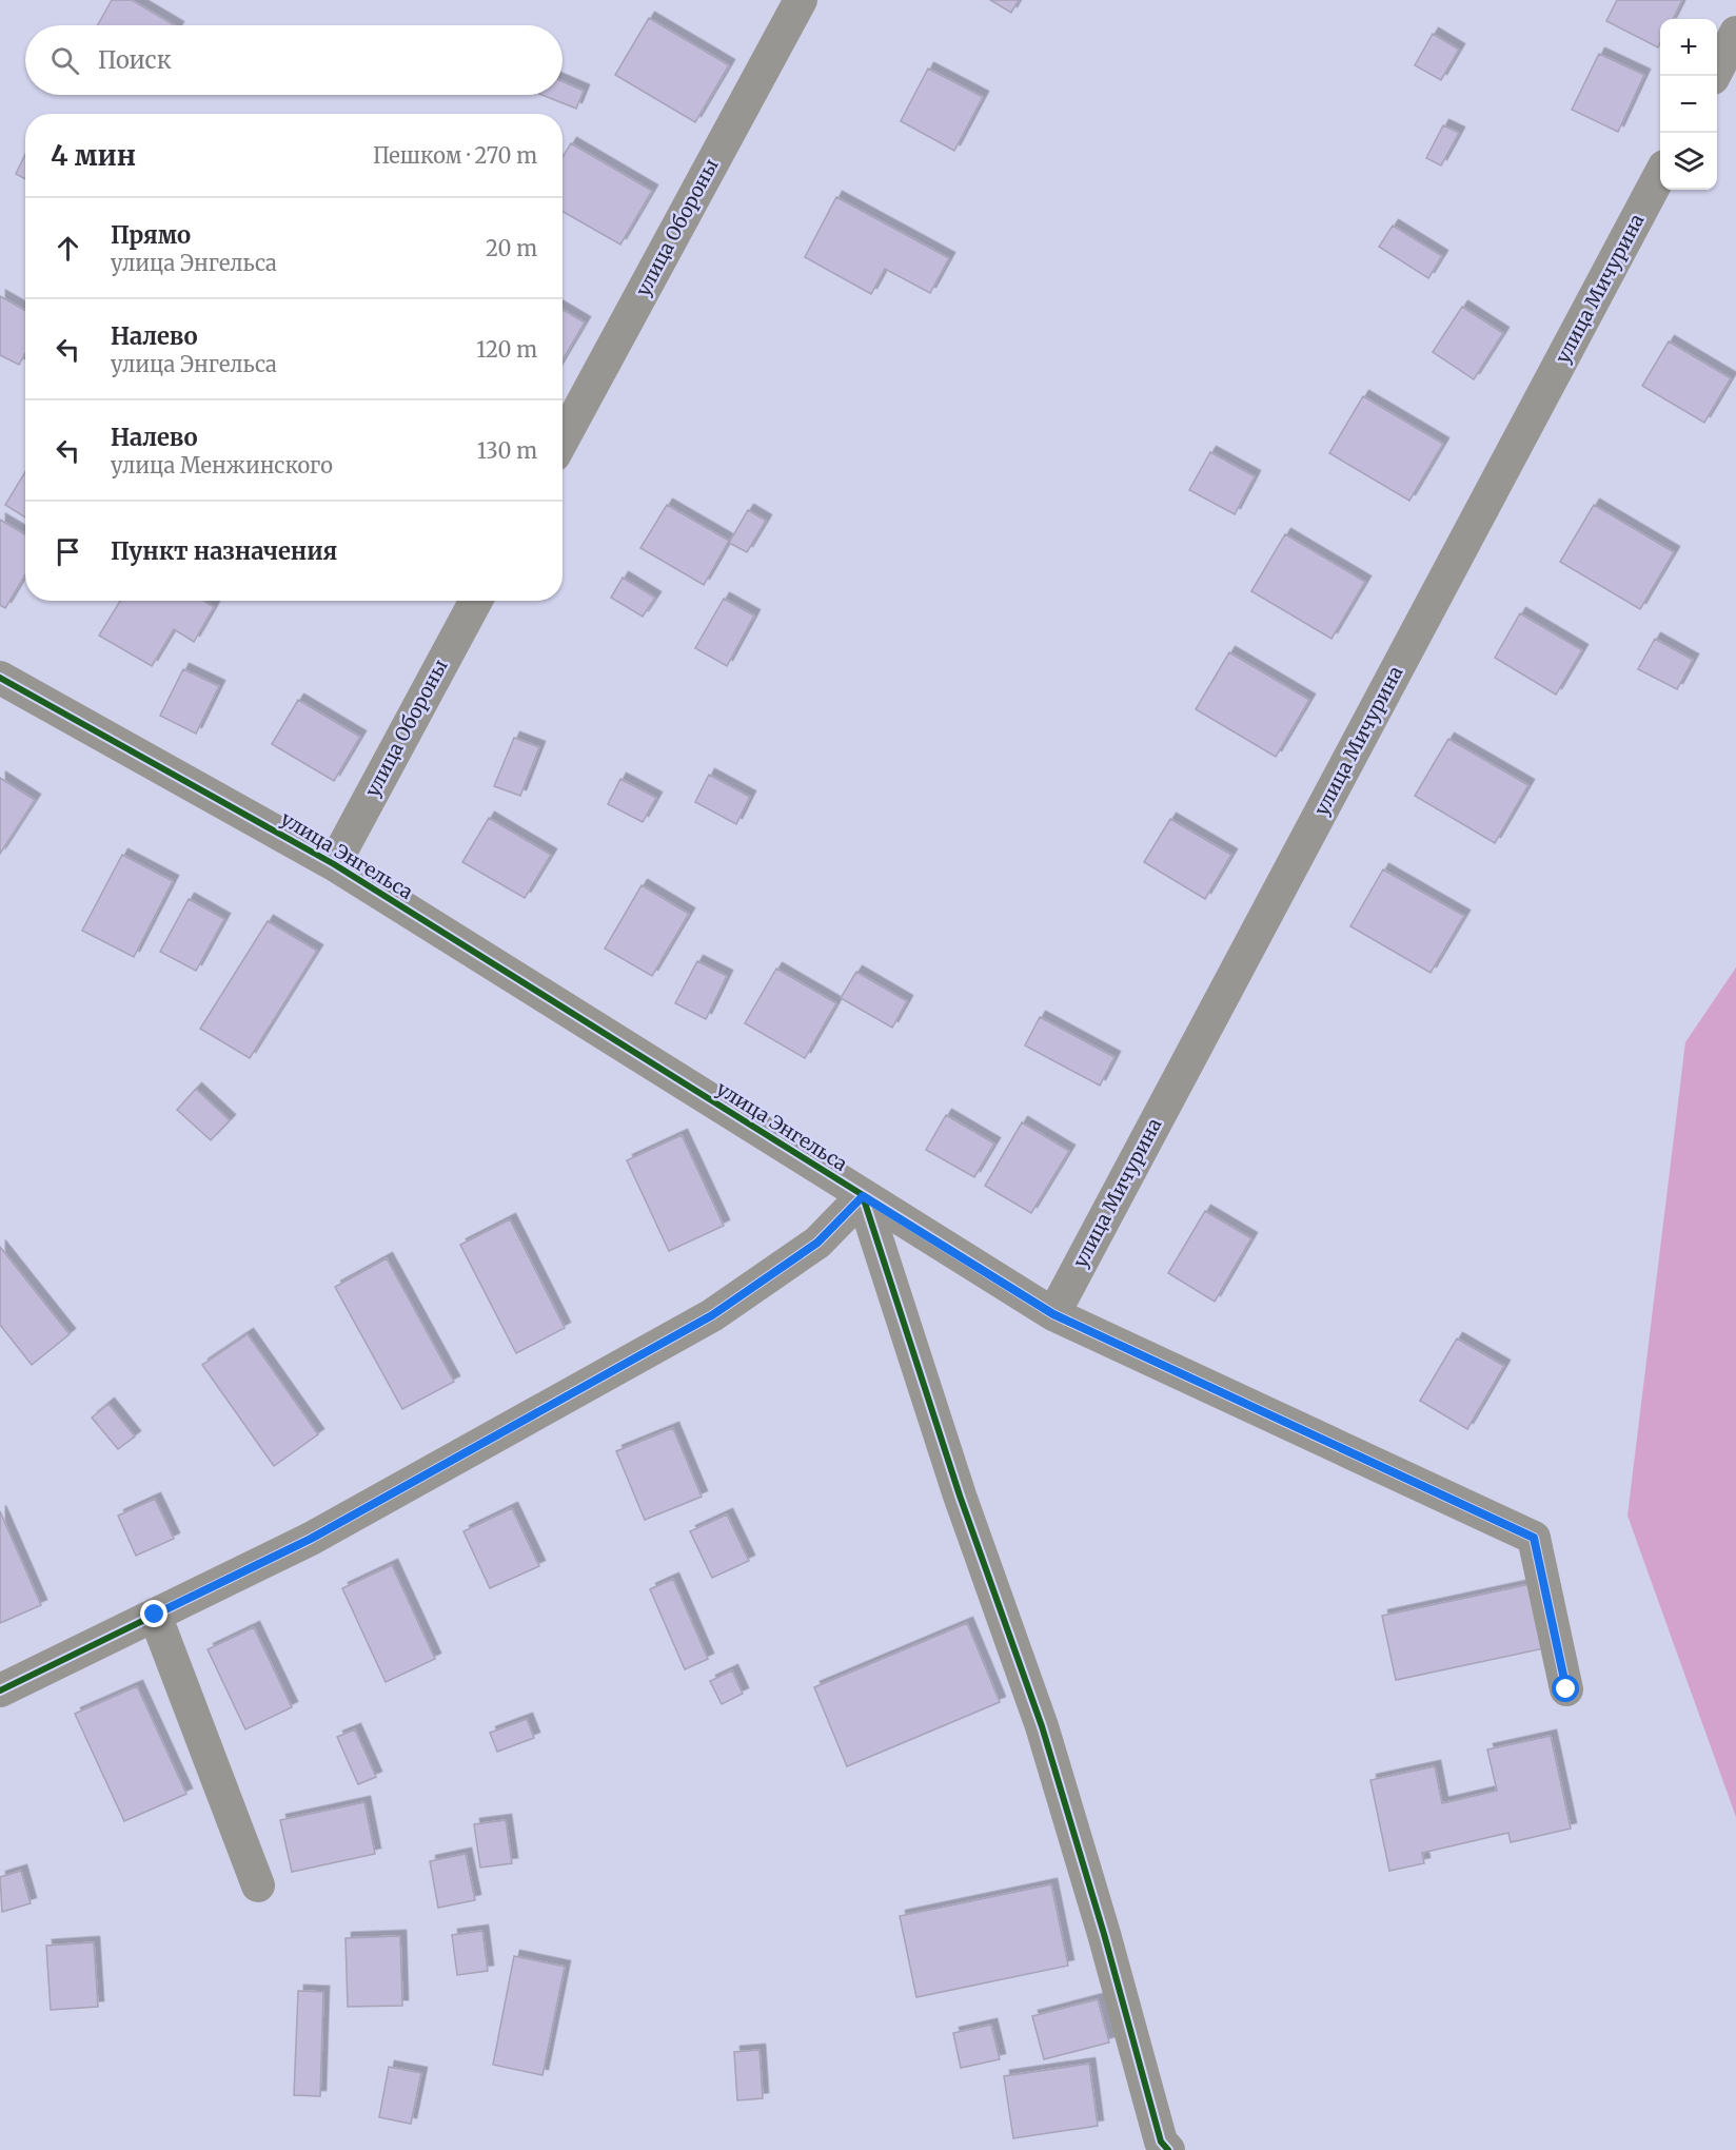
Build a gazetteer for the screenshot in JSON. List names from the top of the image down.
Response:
{
  "streets": {
    "street": ["улица Обороны", "улица Мичурина", "улица Энгельса"]
  },
  "crossings": [
    ["улица Обороны", "улица Энгельса"],
    ["улица Мичурина", "улица Энгельса"]
  ],
  "page": {
    "map_buttons": ["+", "−"],
    "search": "Поиск",
    "heading": ["4 мин", "Пешком · 270 m"],
    "list": [
      ["Прямо", "улица Энгельса", "20 m"],
      ["Налево", "улица Энгельса", "120 m"],
      ["Налево", "улица Менжинского", "130 m"],
      "Пункт назначения"
    ]
  }
}
